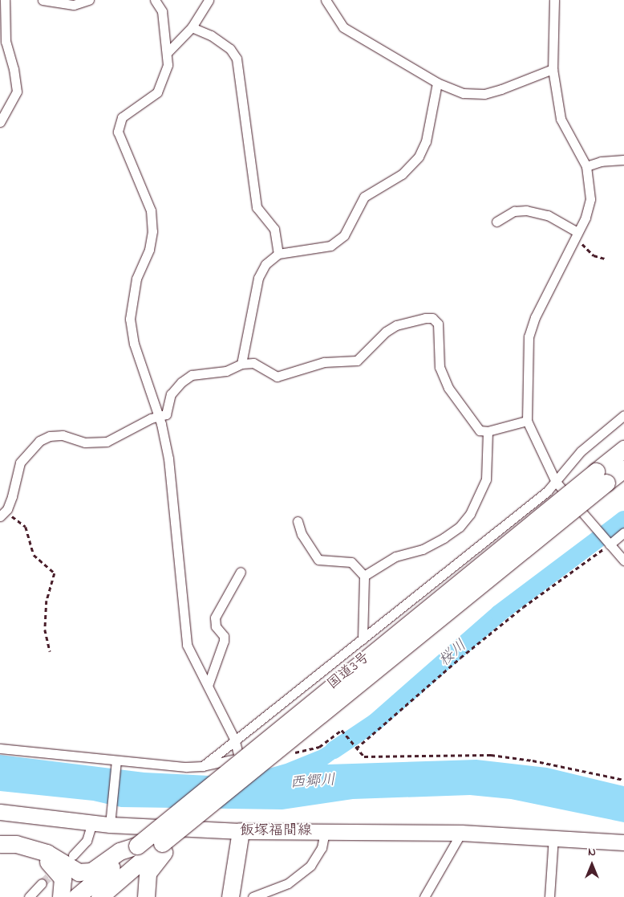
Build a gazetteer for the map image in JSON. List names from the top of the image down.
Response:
{
  "streets": {
    "highway": ["国道3号"],
    "main road": ["飯塚福間線"]
  },
  "water": ["桜川", "西郷川"],
  "north": "top"
}
